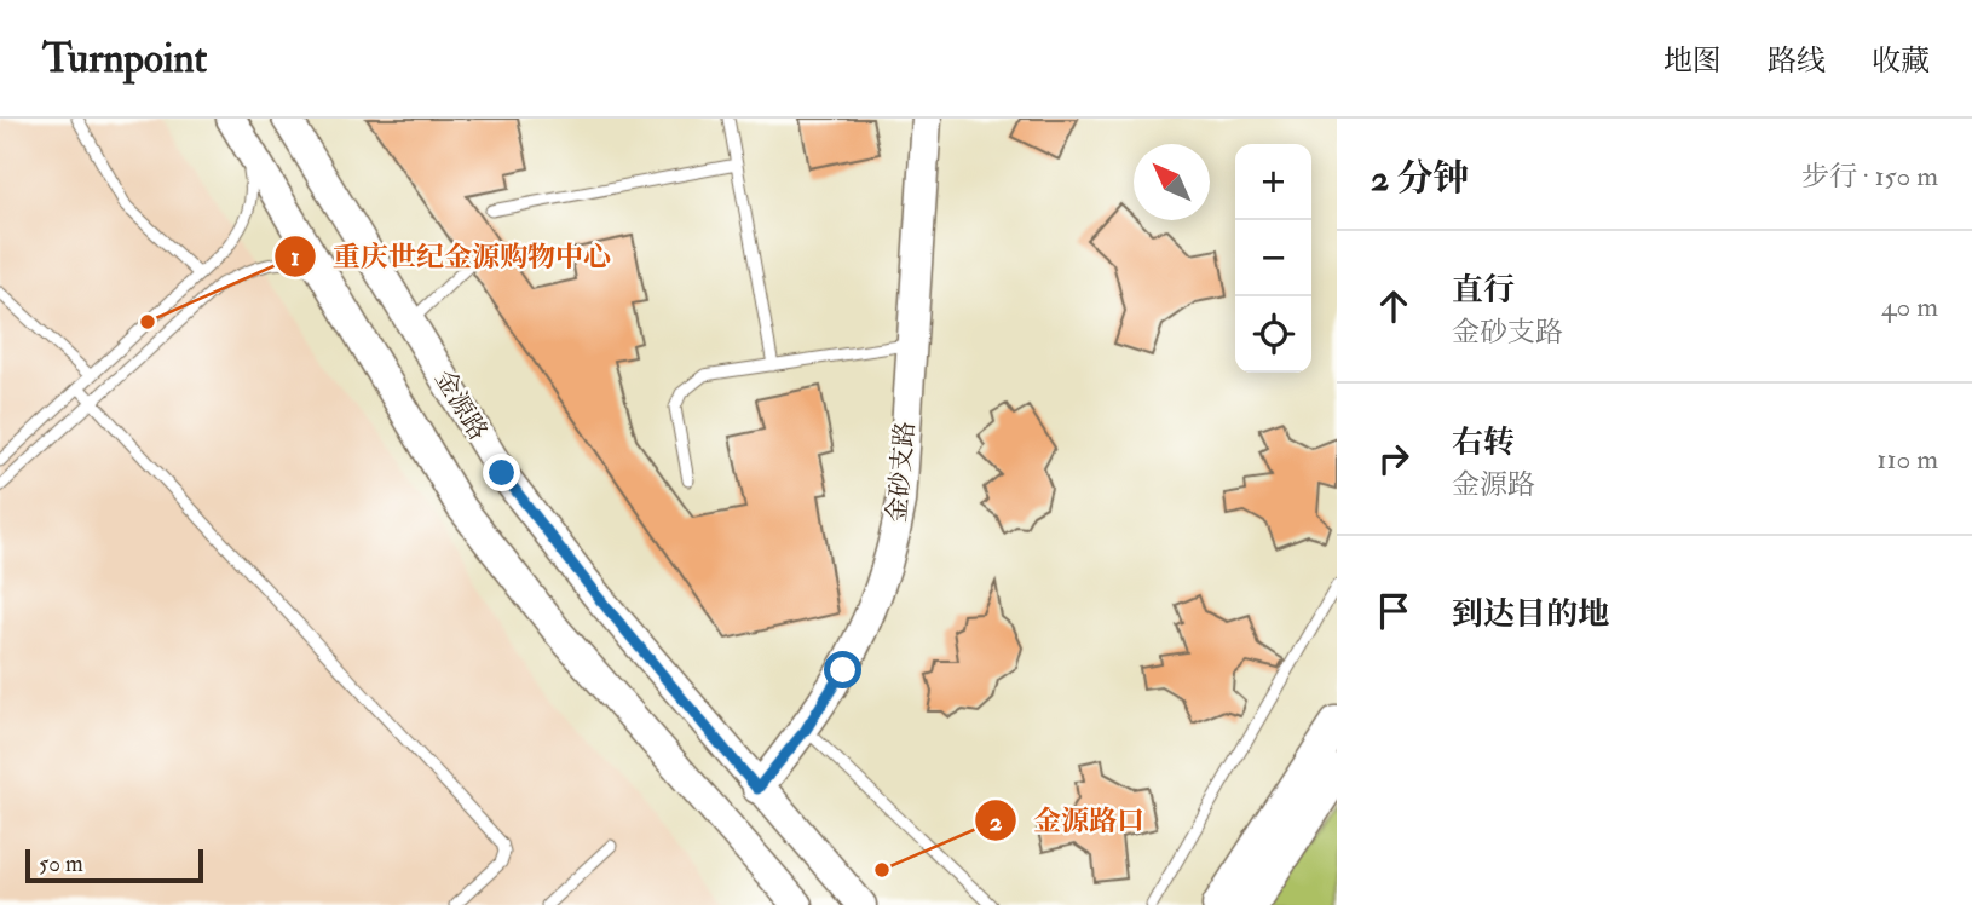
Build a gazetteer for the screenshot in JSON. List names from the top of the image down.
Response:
{
  "streets": {
    "main road": ["金源路", "金砂支路"]
  },
  "crossings": [
    ["金源路", "金砂支路"]
  ],
  "places": ["重庆世纪金源购物中心", "金源路口"],
  "scale_bar": "50 m",
  "north": "top left",
  "page": {
    "header": "Turnpoint",
    "nav": ["地图", "路线", "收藏"],
    "heading": ["2 分钟", "步行 · 150 m"],
    "map_buttons": ["+", "−"],
    "list": [
      ["直行", "金砂支路", "40 m"],
      ["右转", "金源路", "110 m"],
      "到达目的地"
    ],
    "scale": "50 m"
  }
}
